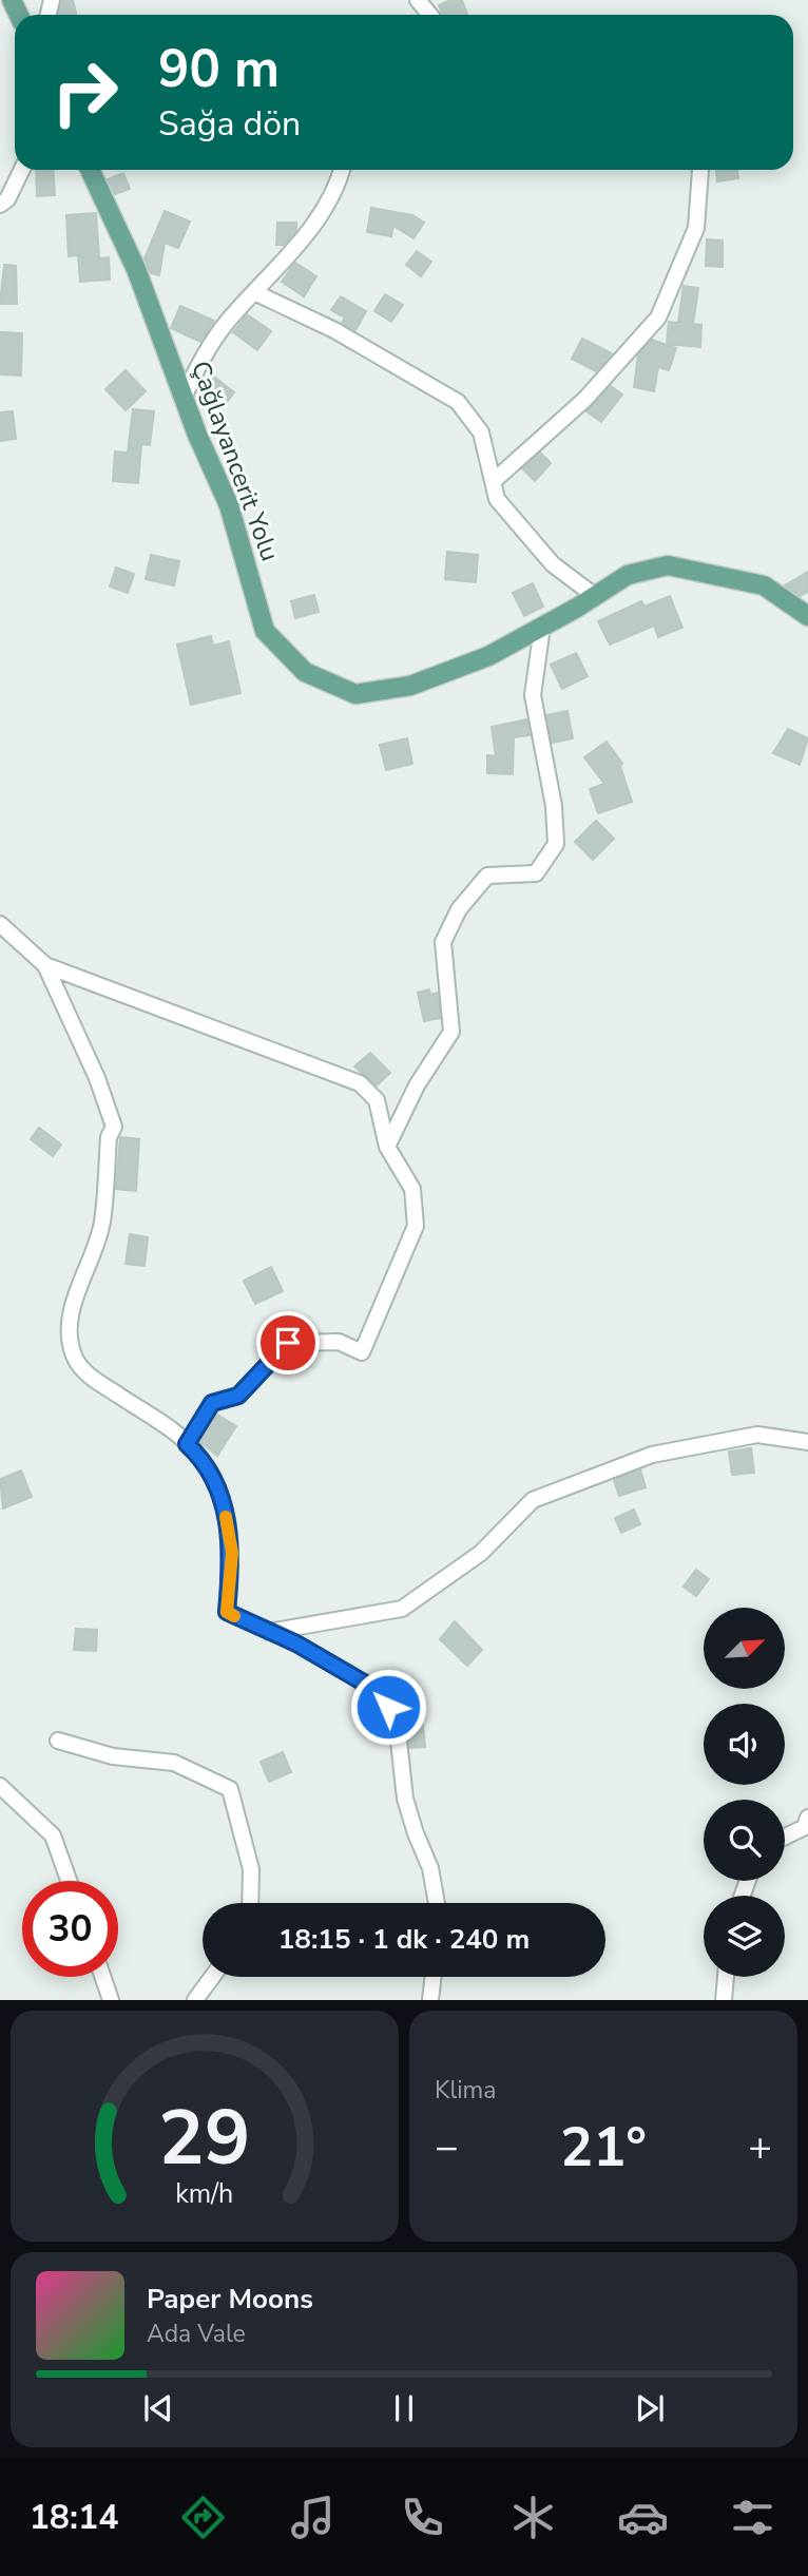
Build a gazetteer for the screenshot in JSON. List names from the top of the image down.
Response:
{
  "streets": {
    "main road": ["Çağlayancerit Yolu"]
  },
  "north": "top right",
  "page": {
    "turn": ["90 m", "Sağa dön"],
    "limit": "30",
    "trip": "18:15 · 1 dk · 240 m",
    "tile": "Klima",
    "heat": ["−", "21°", "+"],
    "song": ["Paper Moons", "Ada Vale"],
    "tabs": "18:14",
    "gauge": ["29", "km/h"]
  }
}
